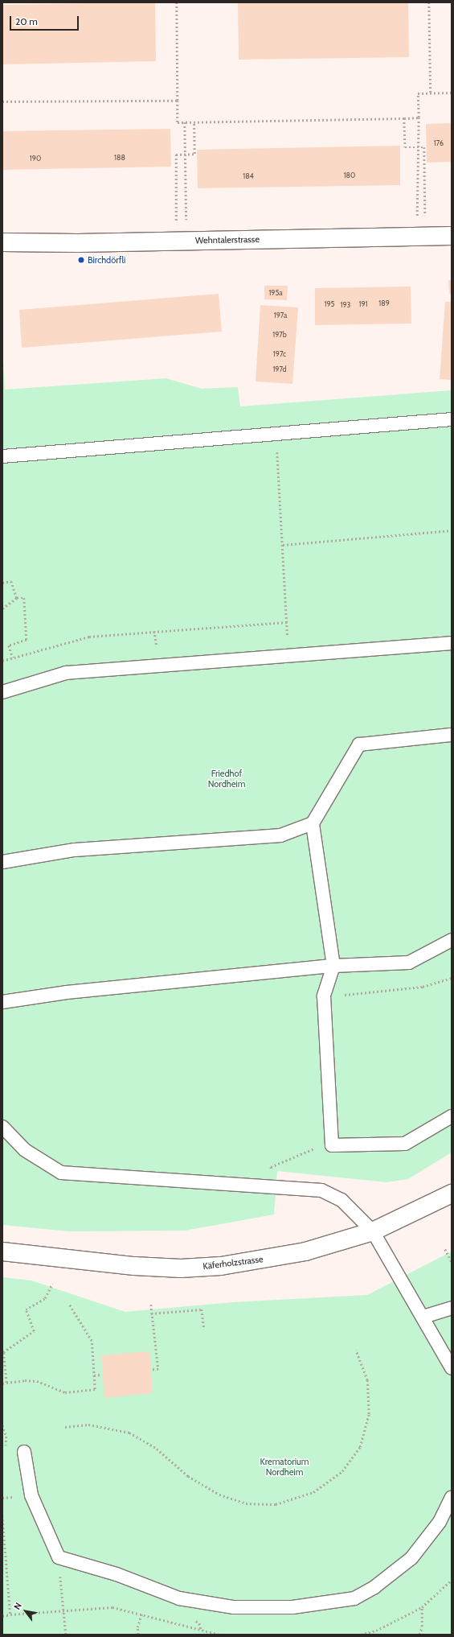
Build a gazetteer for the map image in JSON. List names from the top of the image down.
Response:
{
  "streets": {
    "street": ["Wehntalerstrasse", "Käferholzstrasse"]
  },
  "parks": ["Friedhof Nordheim", "Krematorium Nordheim"],
  "places": ["Birchdörfli"],
  "house_numbers": [
    "176",
    "188",
    "190",
    "180",
    "184",
    "195a",
    "189",
    "195",
    "191",
    "193",
    "197a",
    "197b",
    "197c",
    "197d"
  ],
  "scale_bar": "20 m",
  "north": "top left"
}
